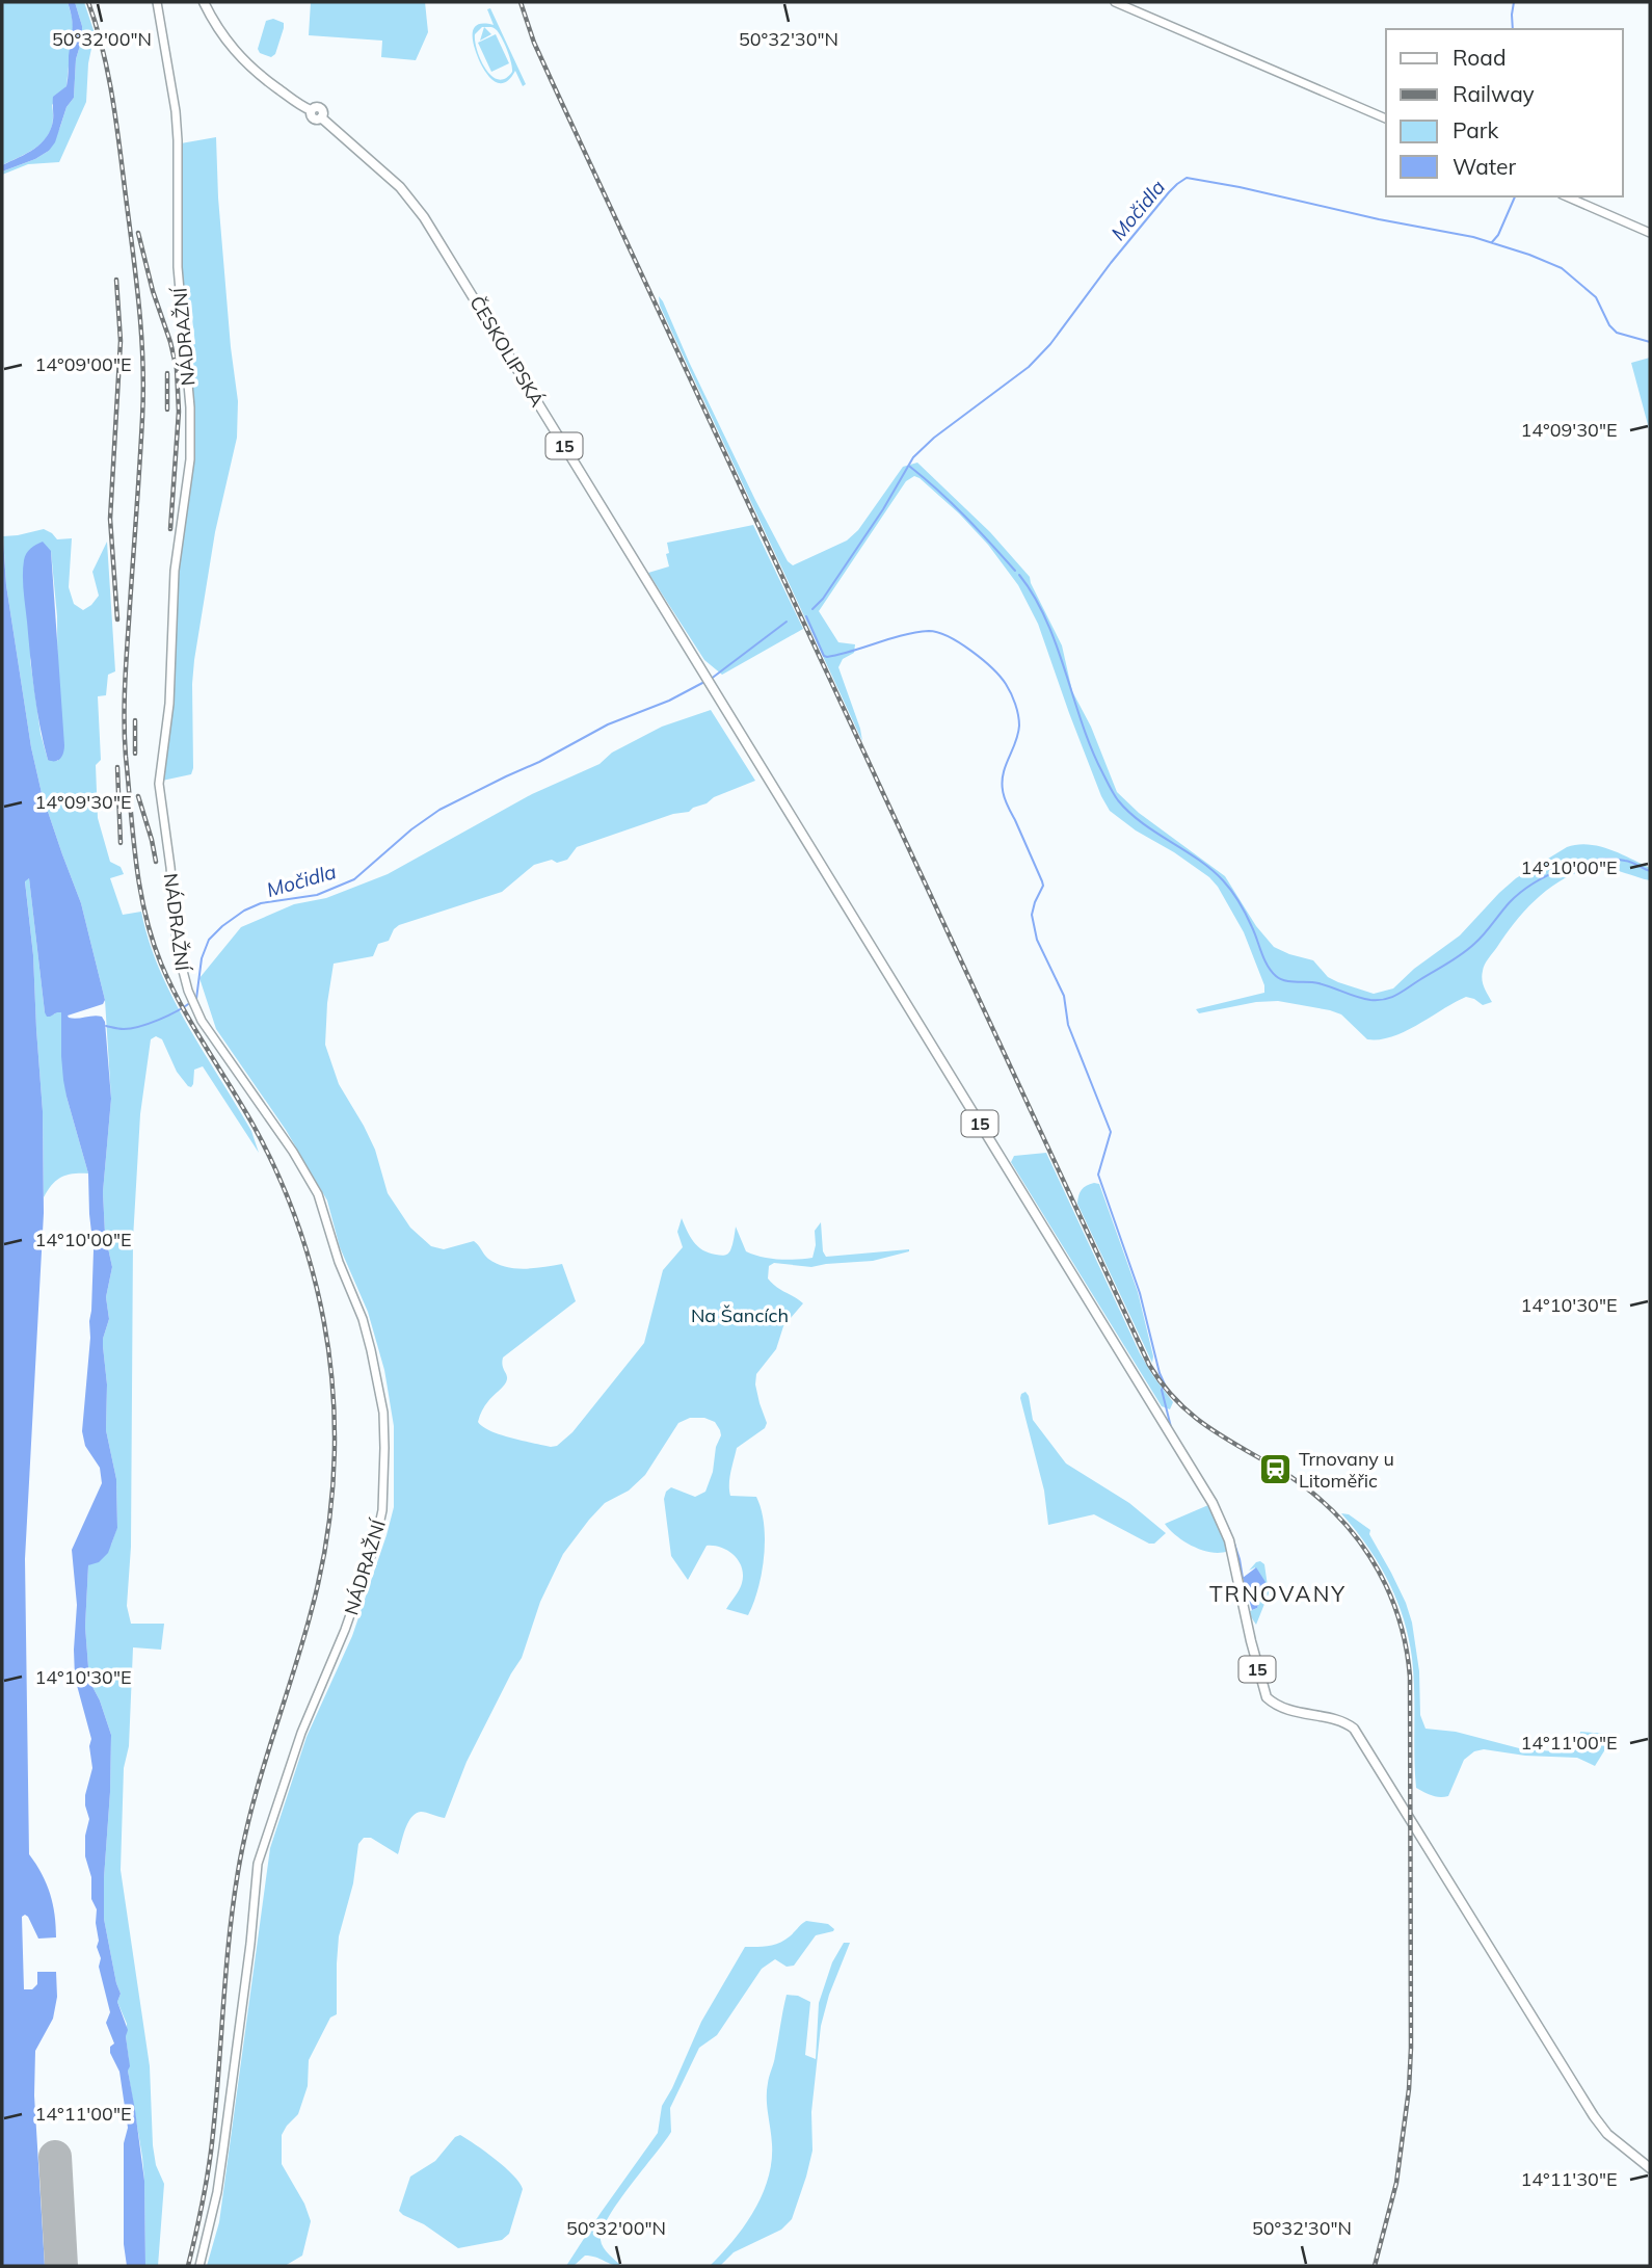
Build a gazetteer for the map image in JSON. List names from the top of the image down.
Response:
{
  "streets": {
    "main road": ["NÁDRAŽNÍ", "ČESKOLIPSKÁ", "15"]
  },
  "districts": ["TRNOVANY"],
  "water": ["Močidla"],
  "parks": ["Na Šancích"],
  "places": {
    "station": ["Trnovany u Litoměřic"]
  },
  "legend": [
    "Road",
    "Railway",
    "Park",
    "Water"
  ],
  "coordinates": [
    "50°32'00\"N",
    "50°32'30\"N",
    "14°09'00\"E",
    "14°09'30\"E",
    "14°10'00\"E",
    "14°10'30\"E",
    "14°11'00\"E",
    "14°11'30\"E"
  ]
}
